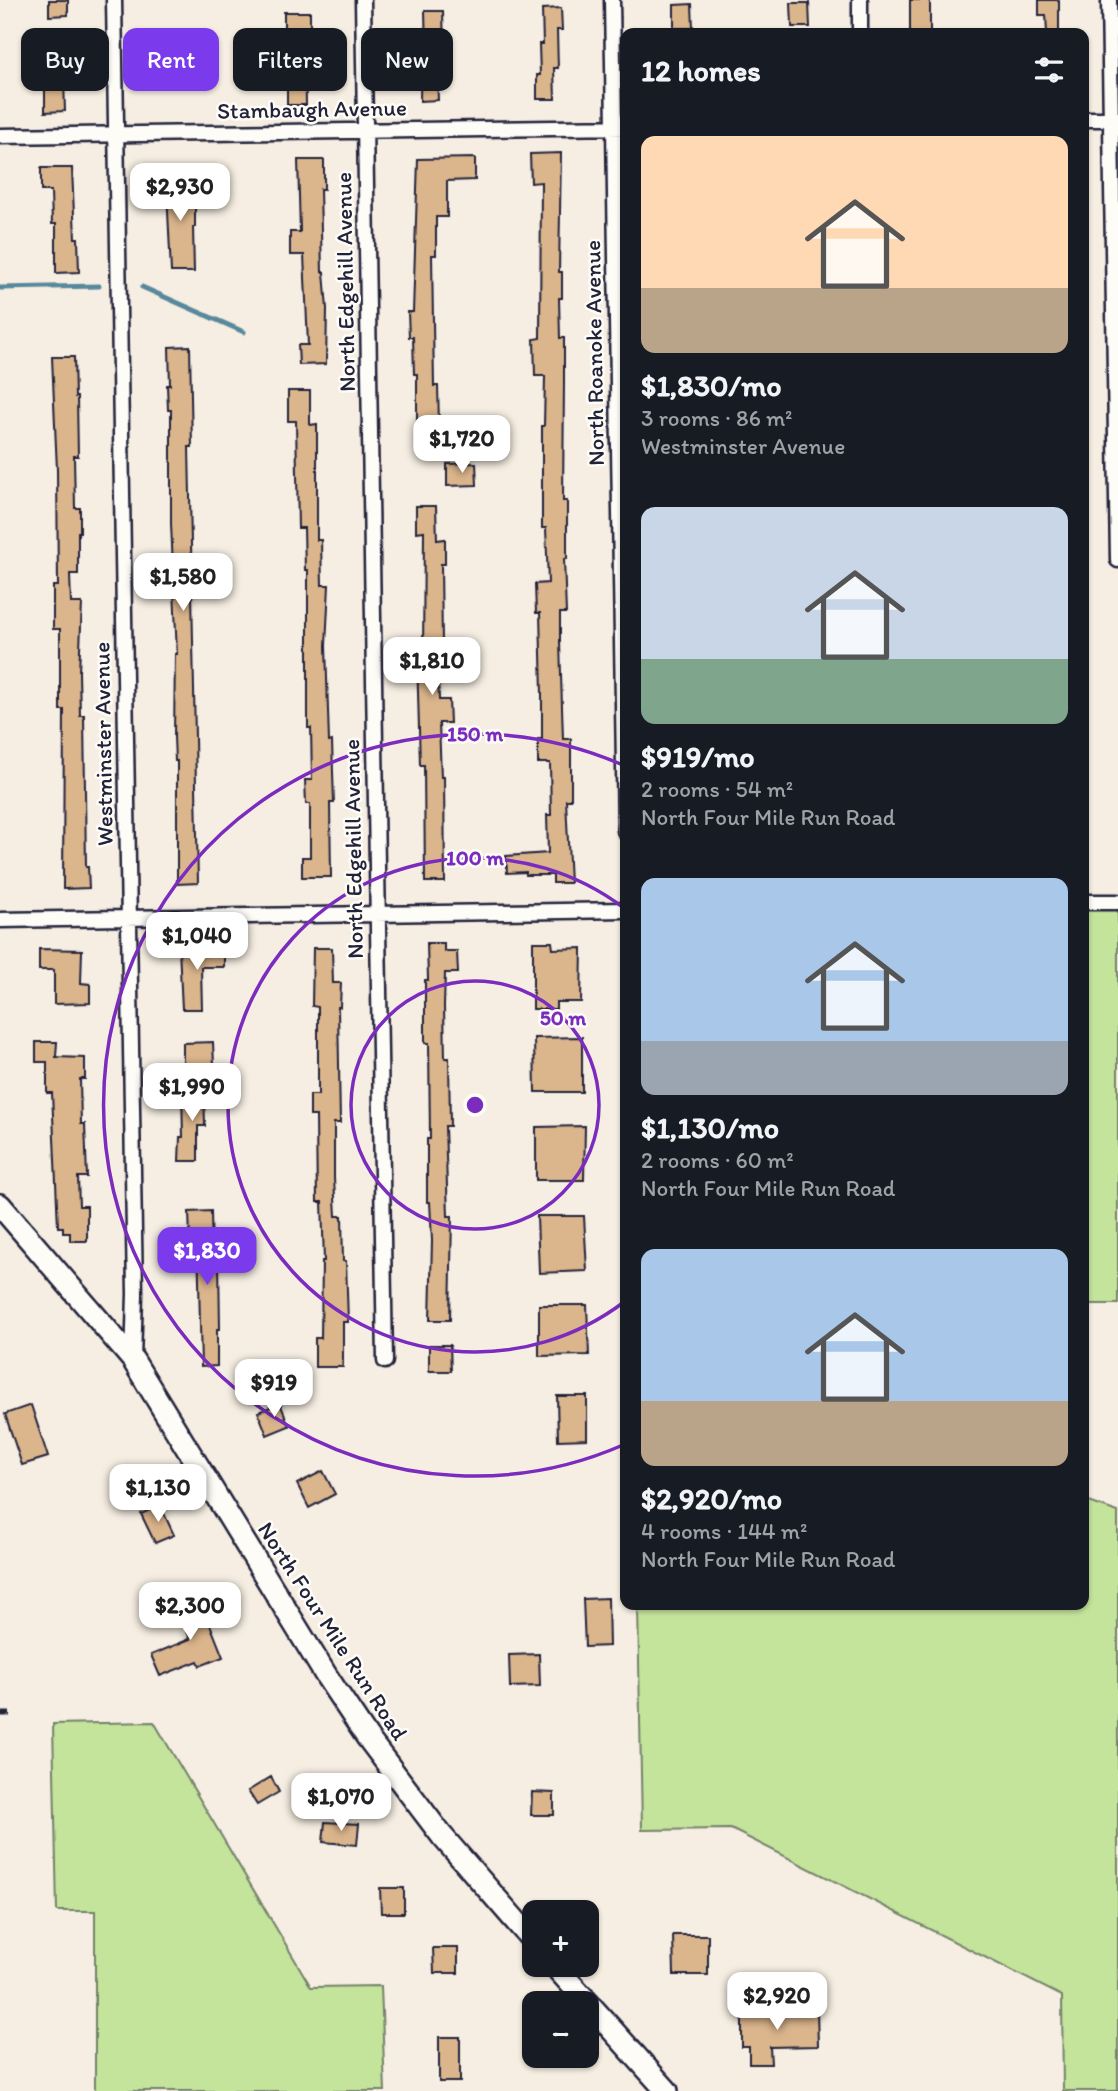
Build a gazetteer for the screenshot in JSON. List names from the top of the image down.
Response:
{
  "streets": {
    "street": [
      "Stambaugh Avenue",
      "North Edgehill Avenue",
      "North Roanoke Avenue",
      "Westminster Avenue",
      "North Four Mile Run Road"
    ]
  },
  "crossings": [
    ["Stambaugh Avenue", "North Edgehill Avenue"],
    ["Stambaugh Avenue", "North Roanoke Avenue"],
    ["Stambaugh Avenue", "Westminster Avenue"],
    ["Westminster Avenue", "North Four Mile Run Road"]
  ],
  "page": {
    "chip": [
      "Buy",
      "Rent",
      "Filters",
      "New"
    ],
    "heading": "12 homes",
    "list": [
      {
        "name": "$1,830/mo",
        "note": "3 rooms · 86 m² · Westminster Avenue"
      },
      {
        "name": "$919/mo",
        "note": "2 rooms · 54 m² · North Four Mile Run Road"
      },
      {
        "name": "$1,130/mo",
        "note": "2 rooms · 60 m² · North Four Mile Run Road"
      },
      {
        "name": "$2,920/mo",
        "note": "4 rooms · 144 m² · North Four Mile Run Road"
      }
    ],
    "price": [
      "$2,930",
      "$1,720",
      "$1,580",
      "$1,810",
      "$1,040",
      "$1,990",
      "$1,830",
      "$919",
      "$1,130",
      "$2,300",
      "$1,070",
      "$2,920"
    ],
    "map_buttons": ["+", "−"]
  },
  "rings": ["150 m", "100 m", "50 m"]
}
